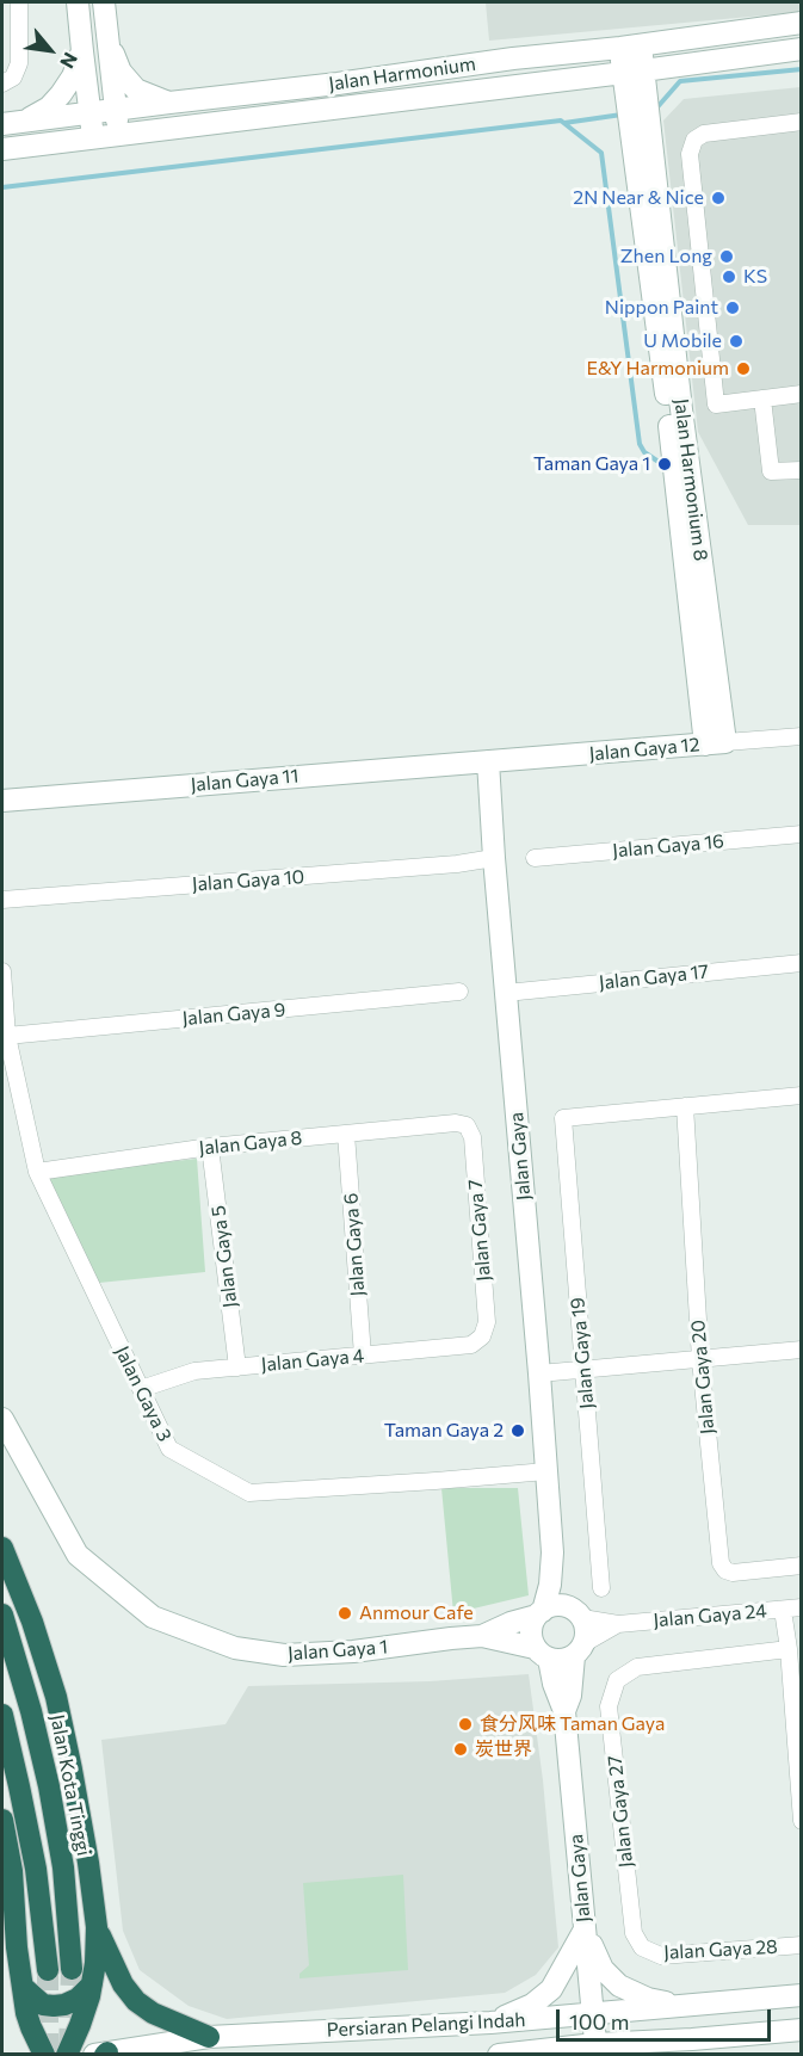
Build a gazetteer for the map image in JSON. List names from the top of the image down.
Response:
{
  "streets": {
    "highway": ["Jalan Kota Tinggi"],
    "street": [
      "Jalan Harmonium",
      "Jalan Harmonium 8",
      "Jalan Gaya 12",
      "Jalan Gaya 11",
      "Jalan Gaya 16",
      "Jalan Gaya 10",
      "Jalan Gaya 17",
      "Jalan Gaya 9",
      "Jalan Gaya 8",
      "Jalan Gaya",
      "Jalan Gaya 7",
      "Jalan Gaya 6",
      "Jalan Gaya 5",
      "Jalan Gaya 19",
      "Jalan Gaya 4",
      "Jalan Gaya 20",
      "Jalan Gaya 3",
      "Jalan Gaya 24",
      "Jalan Gaya 1",
      "Jalan Gaya 27",
      "Jalan Gaya 28",
      "Persiaran Pelangi Indah"
    ]
  },
  "crossings": [
    ["Jalan Harmonium", "Jalan Harmonium 8"],
    ["Jalan Harmonium 8", "Jalan Gaya 12"],
    ["Jalan Gaya 12", "Jalan Gaya 11"],
    ["Jalan Gaya 12", "Jalan Gaya"],
    ["Jalan Gaya 11", "Jalan Gaya"],
    ["Jalan Gaya 10", "Jalan Gaya"],
    ["Jalan Gaya 17", "Jalan Gaya"],
    ["Jalan Gaya 9", "Jalan Gaya 3"],
    ["Jalan Gaya 8", "Jalan Gaya 7"],
    ["Jalan Gaya 8", "Jalan Gaya 6"],
    ["Jalan Gaya 8", "Jalan Gaya 5"],
    ["Jalan Gaya 8", "Jalan Gaya 3"],
    ["Jalan Gaya", "Jalan Gaya 3"],
    ["Jalan Gaya", "Jalan Gaya 24"],
    ["Jalan Gaya", "Jalan Gaya 1"],
    ["Jalan Gaya", "Persiaran Pelangi Indah"],
    ["Jalan Gaya 7", "Jalan Gaya 4"],
    ["Jalan Gaya 6", "Jalan Gaya 4"],
    ["Jalan Gaya 5", "Jalan Gaya 4"],
    ["Jalan Gaya 19", "Jalan Gaya 20"],
    ["Jalan Gaya 4", "Jalan Gaya 3"],
    ["Jalan Gaya 24", "Jalan Gaya 1"],
    ["Jalan Gaya 27", "Jalan Gaya 28"]
  ],
  "places": [
    "2N Near & Nice",
    "Zhen Long",
    "KS",
    "Nippon Paint",
    "U Mobile",
    "E&Y Harmonium",
    "Taman Gaya 1",
    "Taman Gaya 2",
    "Anmour Cafe",
    "食分风味 Taman Gaya",
    "炭世界"
  ],
  "scale_bar": "100 m",
  "north": "bottom right"
}
